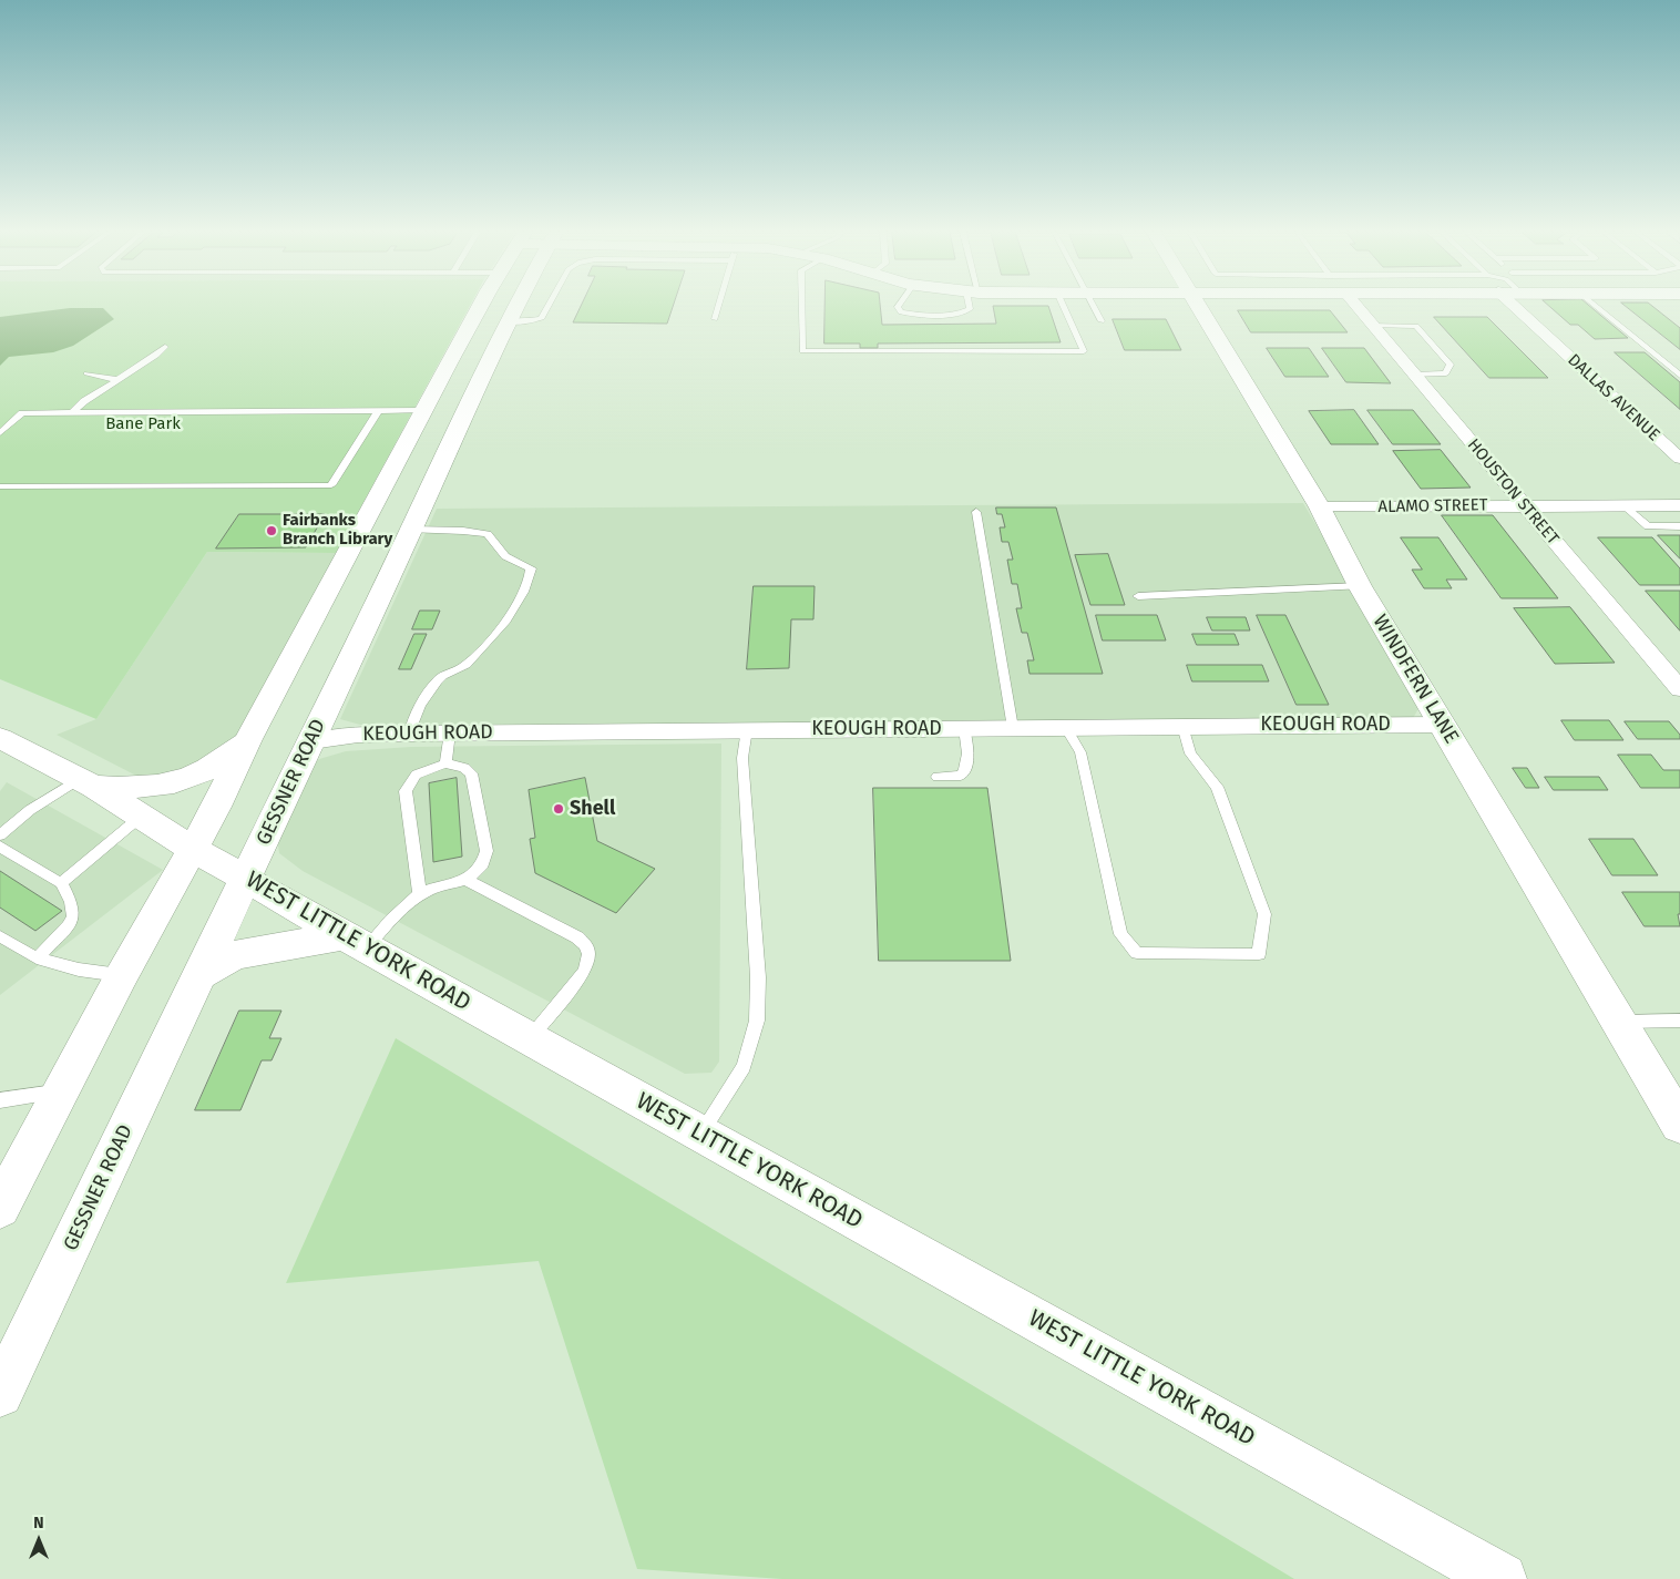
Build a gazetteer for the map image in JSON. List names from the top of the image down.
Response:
{
  "streets": {
    "main road": ["WINDFERN LANE", "GESSNER ROAD", "WEST LITTLE YORK ROAD"],
    "street": [
      "DALLAS AVENUE",
      "HOUSTON STREET",
      "ALAMO STREET",
      "KEOUGH ROAD"
    ]
  },
  "crossings": [
    ["HOUSTON STREET", "ALAMO STREET"],
    ["ALAMO STREET", "WINDFERN LANE"],
    ["WINDFERN LANE", "KEOUGH ROAD"],
    ["KEOUGH ROAD", "GESSNER ROAD"],
    ["GESSNER ROAD", "WEST LITTLE YORK ROAD"]
  ],
  "parks": ["Bane Park"],
  "places": ["Fairbanks Branch Library", "Shell"],
  "north": "top"
}
